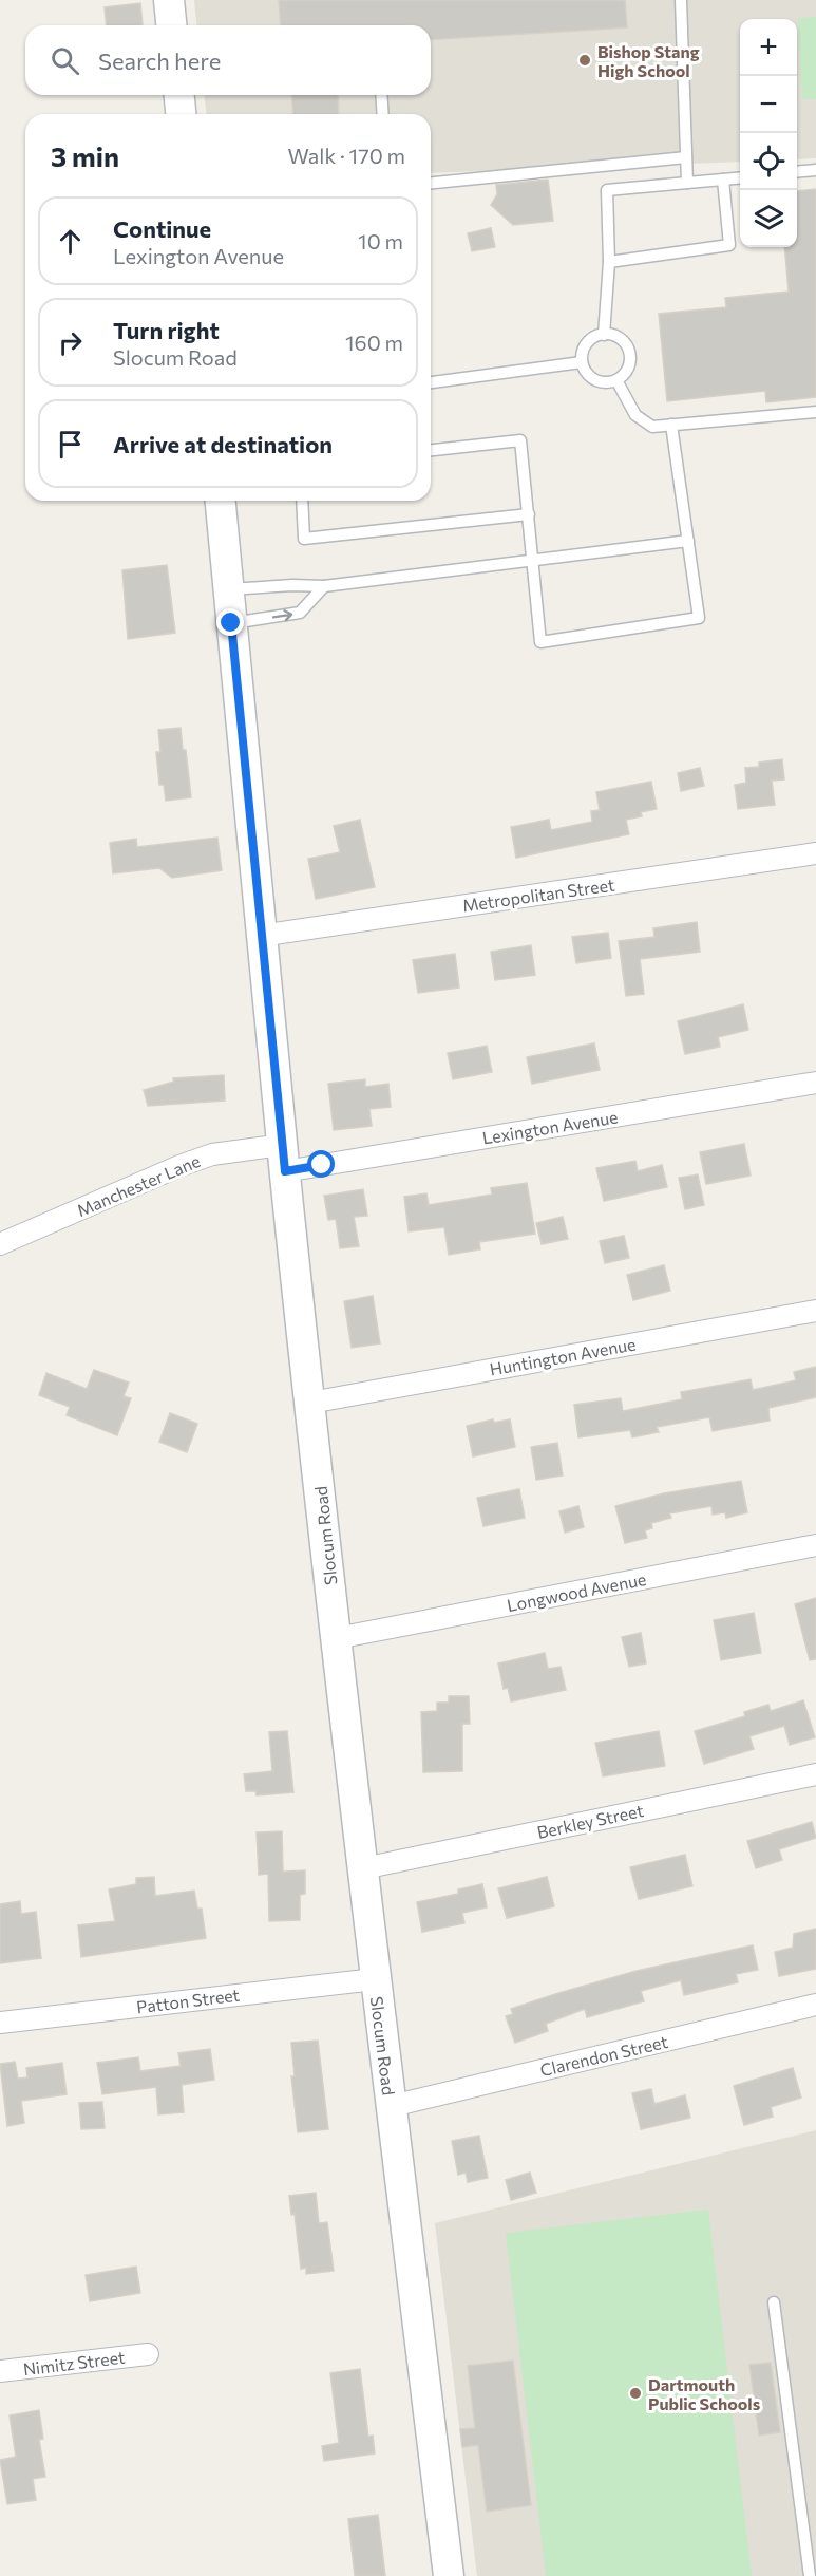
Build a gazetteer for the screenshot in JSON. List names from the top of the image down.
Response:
{
  "streets": {
    "main road": ["Slocum Road"],
    "street": [
      "Metropolitan Street",
      "Lexington Avenue",
      "Manchester Lane",
      "Huntington Avenue",
      "Longwood Avenue",
      "Berkley Street",
      "Patton Street",
      "Clarendon Street",
      "Nimitz Street"
    ]
  },
  "crossings": [
    ["Metropolitan Street", "Slocum Road"],
    ["Lexington Avenue", "Manchester Lane"],
    ["Lexington Avenue", "Slocum Road"],
    ["Manchester Lane", "Slocum Road"],
    ["Huntington Avenue", "Slocum Road"],
    ["Slocum Road", "Longwood Avenue"],
    ["Slocum Road", "Berkley Street"],
    ["Slocum Road", "Patton Street"],
    ["Slocum Road", "Clarendon Street"]
  ],
  "places": ["Bishop Stang High School", "Dartmouth Public Schools"],
  "page": {
    "map_buttons": ["+", "−"],
    "search": "Search here",
    "heading": ["3 min", "Walk · 170 m"],
    "list": [
      ["Continue", "Lexington Avenue", "10 m"],
      ["Turn right", "Slocum Road", "160 m"],
      "Arrive at destination"
    ]
  }
}
